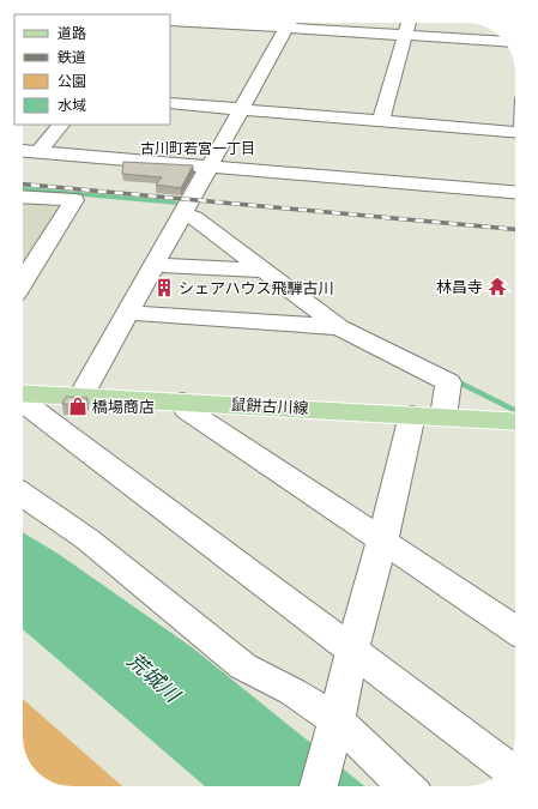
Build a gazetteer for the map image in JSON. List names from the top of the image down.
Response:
{
  "streets": {
    "main road": ["鼠餅古川線"]
  },
  "districts": ["古川町若宮一丁目"],
  "water": ["荒城川"],
  "places": {
    "temple": ["林昌寺"],
    "building": ["シェアハウス飛騨古川"],
    "shop": ["橋場商店"]
  },
  "legend": [
    "道路",
    "鉄道",
    "公園",
    "水域"
  ]
}
